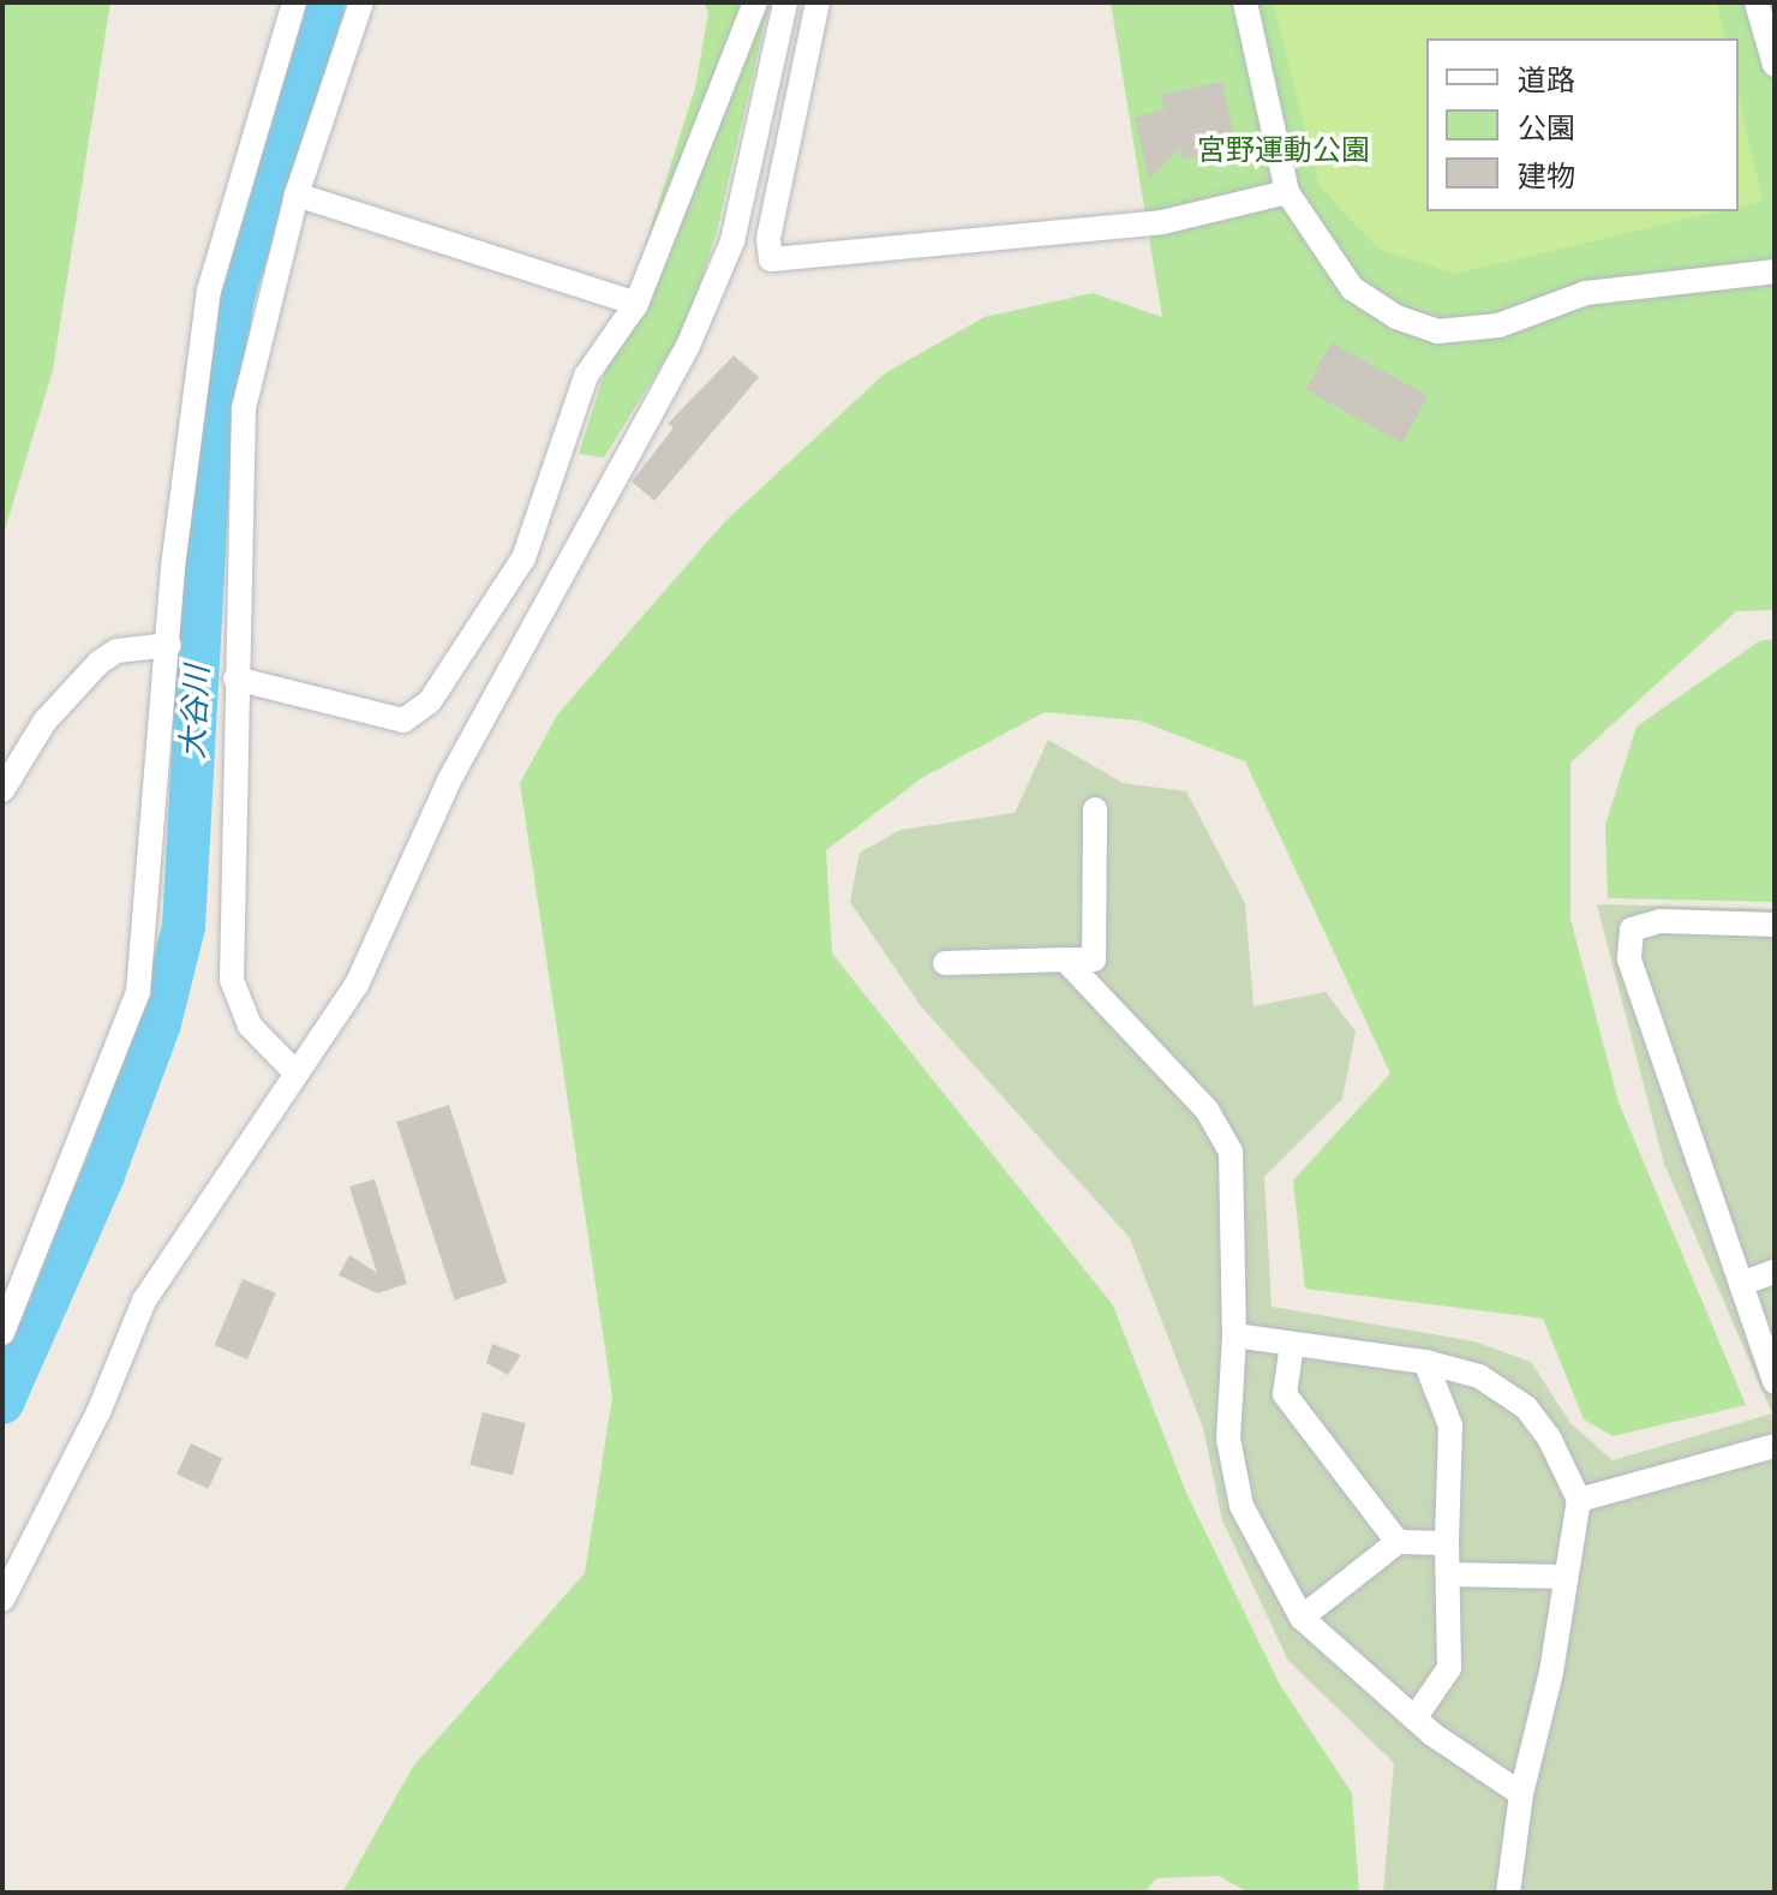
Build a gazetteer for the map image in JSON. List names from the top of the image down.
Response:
{
  "water": ["大谷川"],
  "parks": ["宮野運動公園"],
  "legend": ["道路", "公園", "建物"]
}
